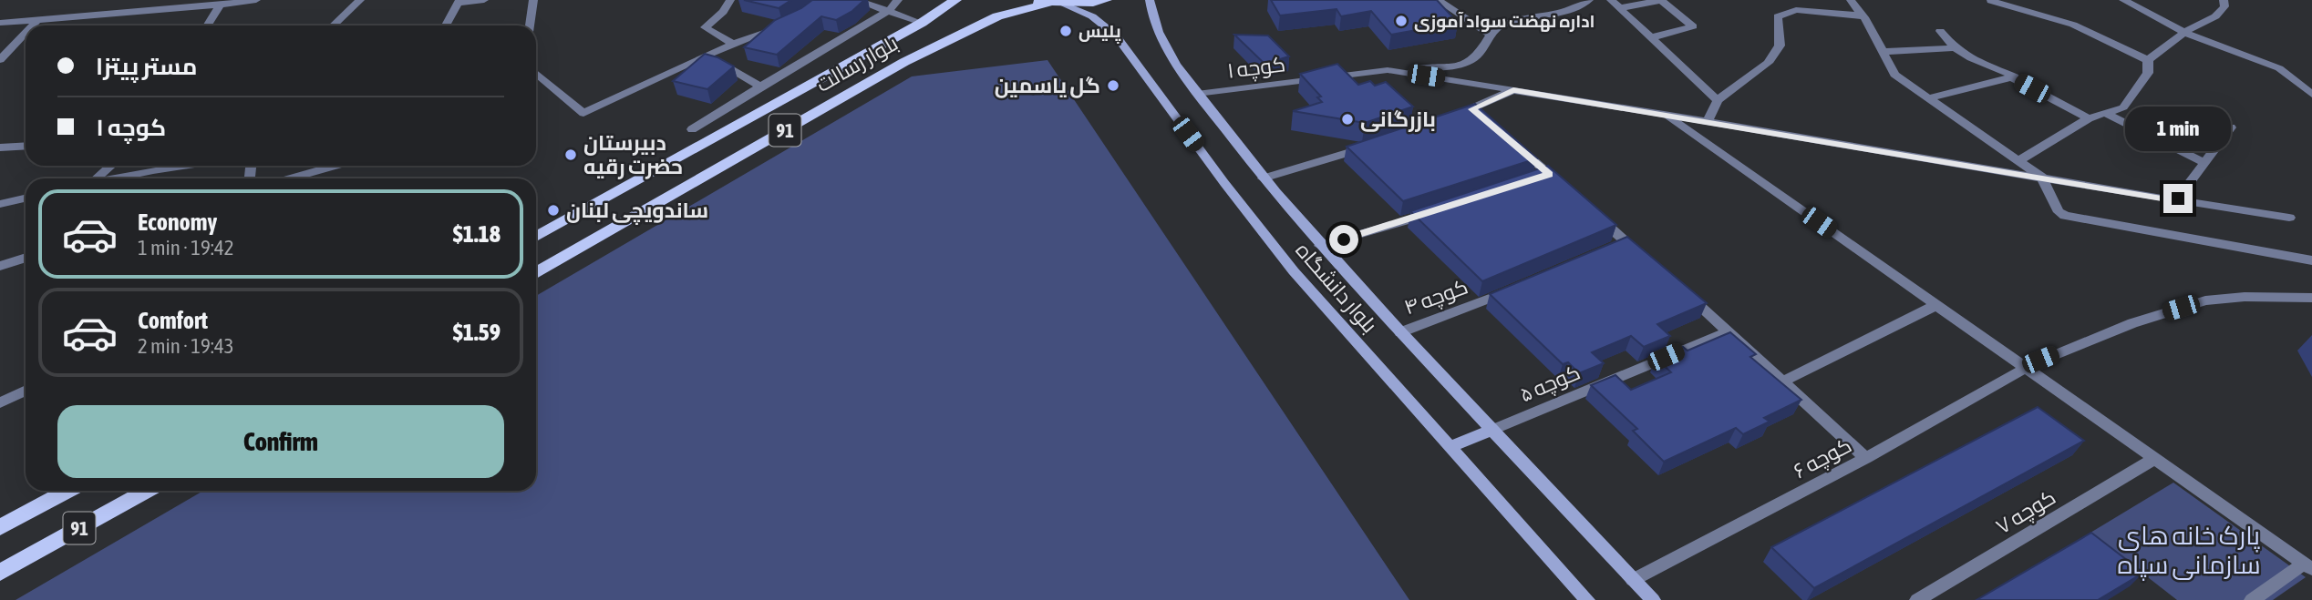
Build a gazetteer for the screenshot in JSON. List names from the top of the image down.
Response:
{
  "streets": {
    "main road": ["بلوار رسالت", "91", "بلوار دانشگاه"],
    "street": [
      "کوچه ۱",
      "کوچه ۴",
      "کوچه ۵",
      "کوچه ۶",
      "کوچه ۷"
    ]
  },
  "crossings": [
    ["بلوار رسالت", "91"],
    ["بلوار رسالت", "بلوار دانشگاه"],
    ["کوچه ۱", "بلوار دانشگاه"],
    ["91", "بلوار دانشگاه"],
    ["بلوار دانشگاه", "کوچه ۴"],
    ["بلوار دانشگاه", "کوچه ۵"],
    ["بلوار دانشگاه", "کوچه ۶"]
  ],
  "parks": ["پارک خانه های سازمانی سپاه"],
  "places": [
    "اداره نهضت سواد آموزی",
    "پلیس",
    "گل یاسمین",
    "بازرگانی",
    "دبیرستان حضرت رقیه",
    "ساندویچی لبنان"
  ],
  "page": {
    "banner": ["مستر پیتزا", "کوچه ۱"],
    "bubble": "1 min",
    "list": [
      {
        "name": "Economy",
        "note": "1 min · 19:42",
        "value": "$1.18"
      },
      {
        "name": "Comfort",
        "note": "2 min · 19:43",
        "value": "$1.59"
      }
    ],
    "buttons": "Confirm"
  }
}
